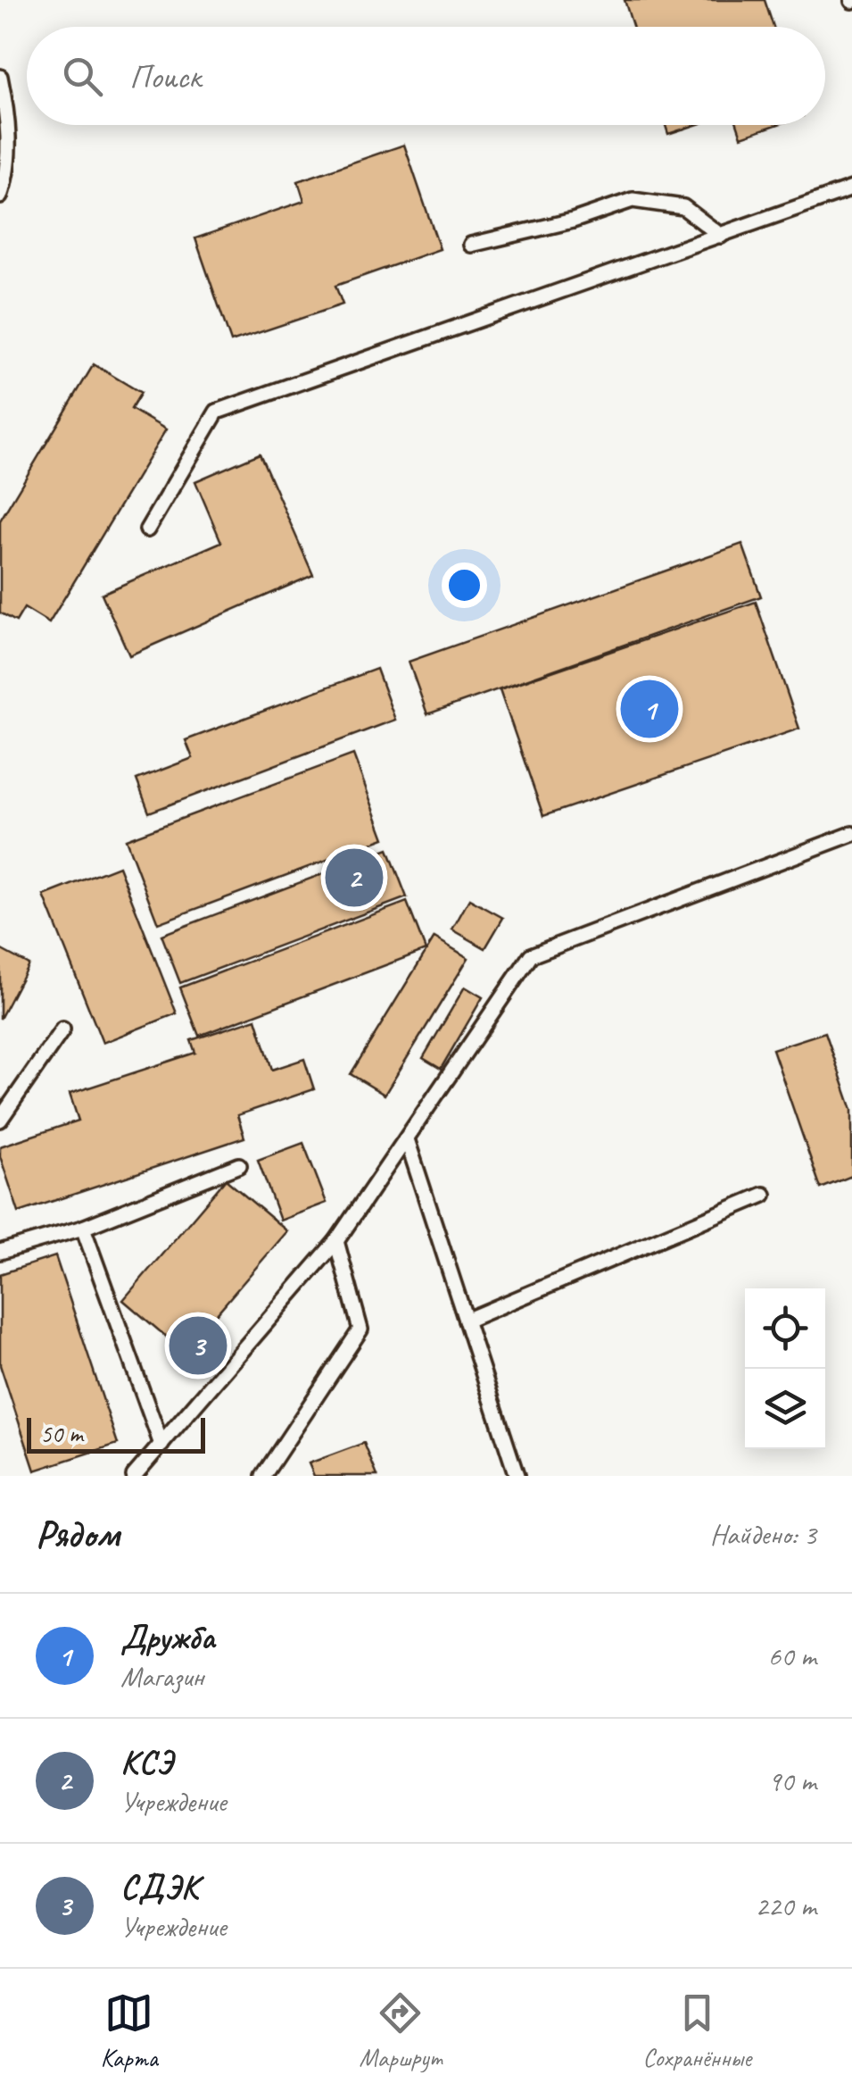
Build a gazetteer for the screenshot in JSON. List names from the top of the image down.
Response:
{
  "scale_bar": "50 m",
  "page": {
    "search": "Поиск",
    "pins": ["1", "2", "3"],
    "scale": "50 m",
    "heading": ["Рядом", "Найдено: 3"],
    "list": [
      {
        "mark": "1",
        "name": "Дружба",
        "note": "Магазин",
        "value": "60 m"
      },
      {
        "mark": "2",
        "name": "КСЭ",
        "note": "Учреждение",
        "value": "90 m"
      },
      {
        "mark": "3",
        "name": "СДЭК",
        "note": "Учреждение",
        "value": "220 m"
      }
    ],
    "nav": ["Карта", "Маршрут", "Сохранённые"]
  }
}
